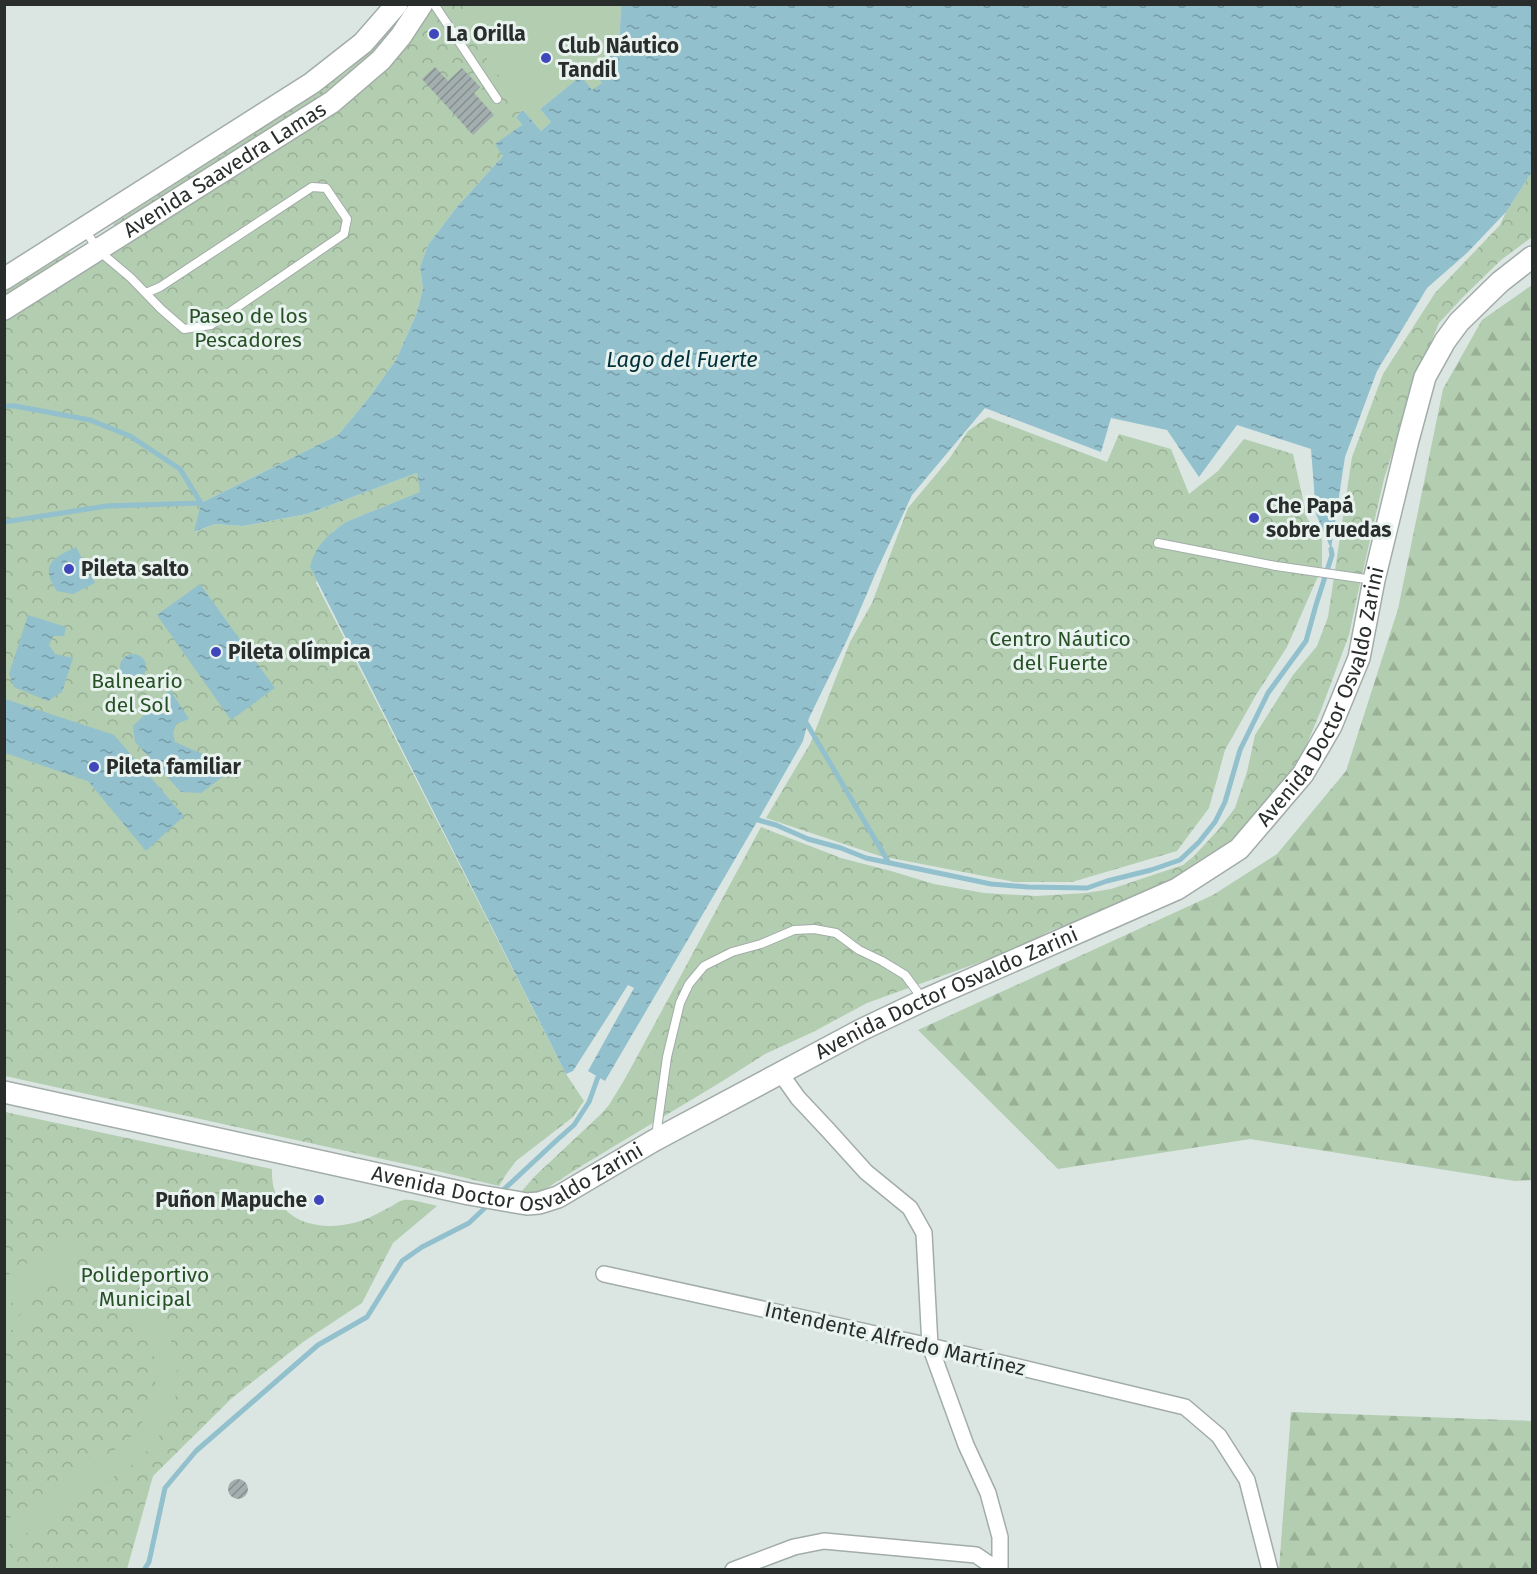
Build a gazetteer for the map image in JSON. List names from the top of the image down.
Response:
{
  "streets": {
    "main road": ["Avenida Saavedra Lamas", "Avenida Doctor Osvaldo Zarini"],
    "street": ["Intendente Alfredo Martínez"]
  },
  "water": ["Lago del Fuerte"],
  "parks": [
    "Paseo de los Pescadores",
    "Centro Náutico del Fuerte",
    "Balneario del Sol",
    "Polideportivo Municipal"
  ],
  "places": [
    "La Orilla",
    "Club Náutico Tandil",
    "Che Papá sobre ruedas",
    "Pileta salto",
    "Pileta olímpica",
    "Pileta familiar",
    "Puñon Mapuche"
  ]
}
